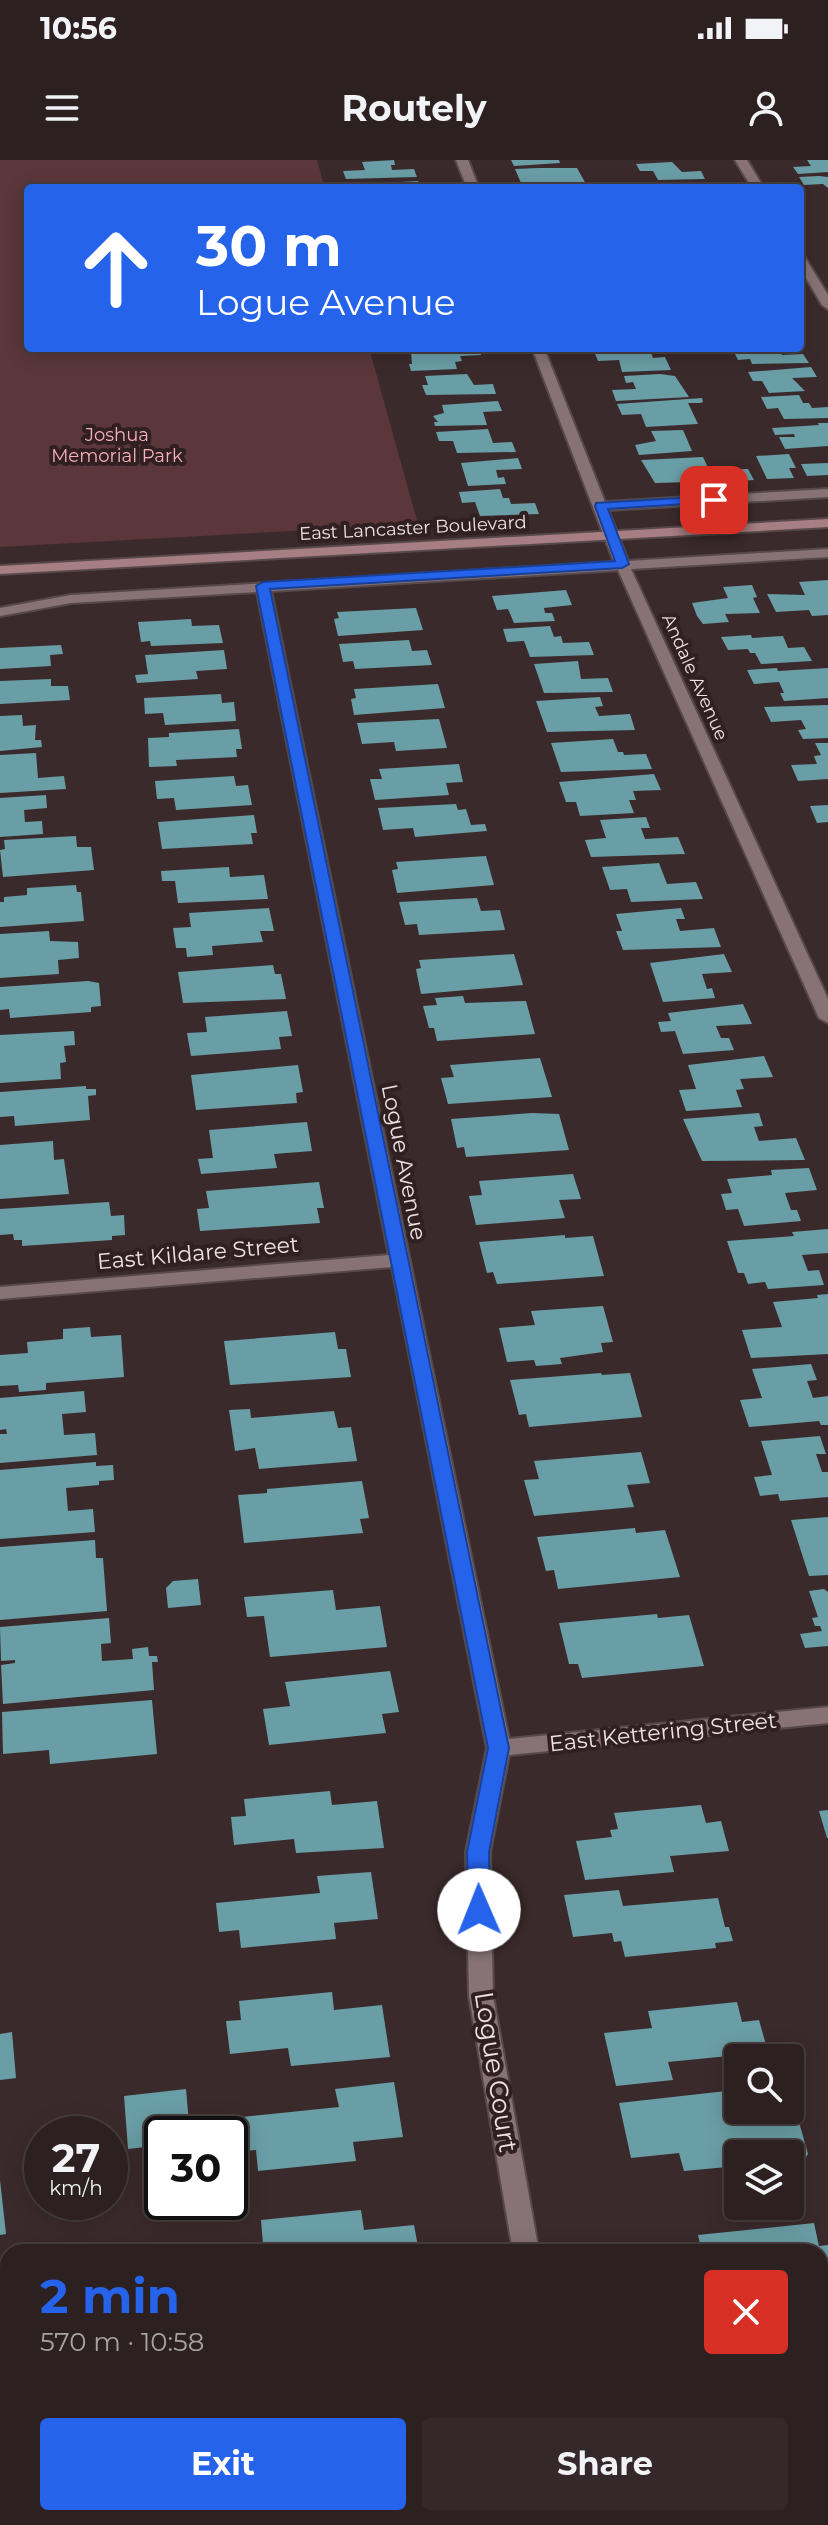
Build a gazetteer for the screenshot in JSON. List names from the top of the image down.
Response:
{
  "streets": {
    "main road": ["East Lancaster Boulevard"],
    "street": [
      "Andale Avenue",
      "Logue Avenue",
      "East Kildare Street",
      "East Kettering Street",
      "Logue Court"
    ]
  },
  "crossings": [
    ["East Lancaster Boulevard", "Andale Avenue"],
    ["Logue Avenue", "East Kildare Street"],
    ["Logue Avenue", "East Kettering Street"],
    ["Logue Avenue", "Logue Court"],
    ["East Kettering Street", "Logue Court"]
  ],
  "parks": ["Joshua Memorial Park"],
  "page": {
    "status": "10:56",
    "header": "Routely",
    "turn": ["30 m", "Logue Avenue"],
    "speed": "27 km/h",
    "limit": "30",
    "heading": ["2 min", "570 m · 10:58"],
    "buttons": ["Exit", "Share"]
  }
}
